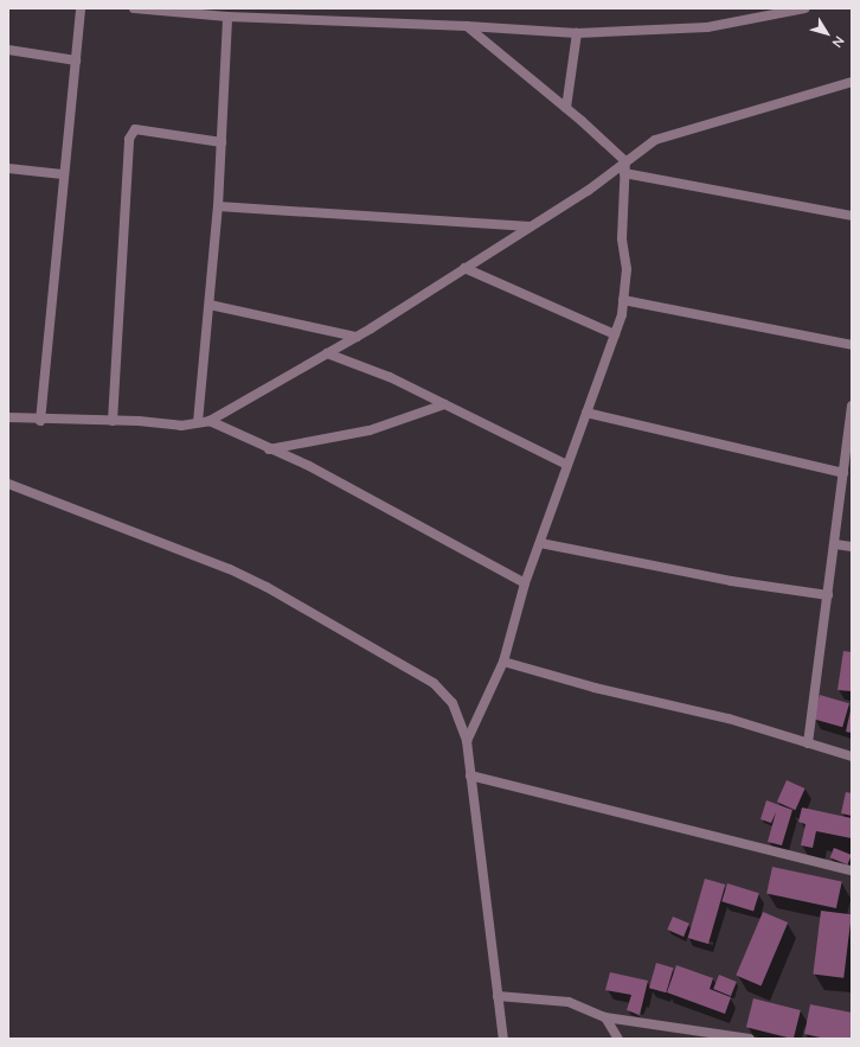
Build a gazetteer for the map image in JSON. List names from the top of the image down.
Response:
{
  "north": "bottom right"
}
